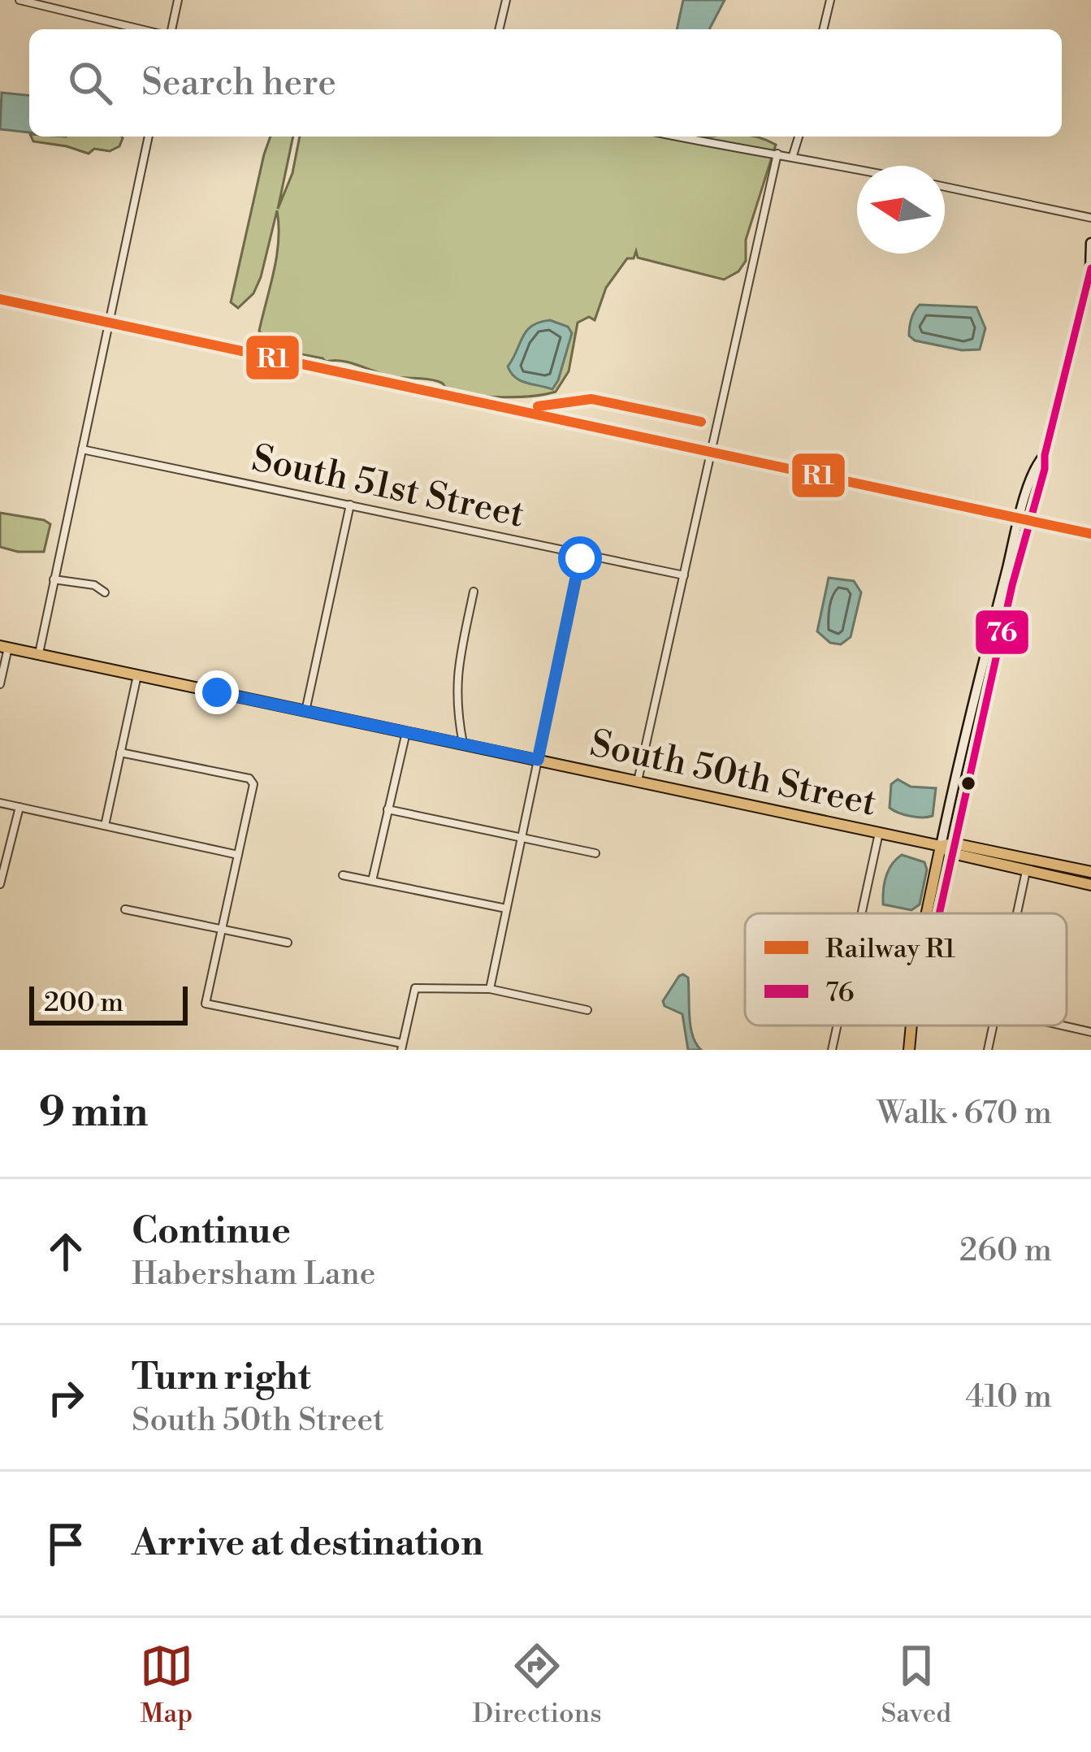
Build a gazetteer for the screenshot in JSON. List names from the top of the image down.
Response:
{
  "streets": {
    "main road": ["South 50th Street"],
    "street": ["South 51st Street"]
  },
  "lines": ["transit line 76", "rail line R1"],
  "legend": ["Railway R1", "76"],
  "scale_bar": "200 m",
  "north": "left",
  "page": {
    "search": "Search here",
    "scale": "200 m",
    "heading": ["9 min", "Walk · 670 m"],
    "list": [
      ["Continue", "Habersham Lane", "260 m"],
      ["Turn right", "South 50th Street", "410 m"],
      "Arrive at destination"
    ],
    "nav": ["Map", "Directions", "Saved"]
  }
}
